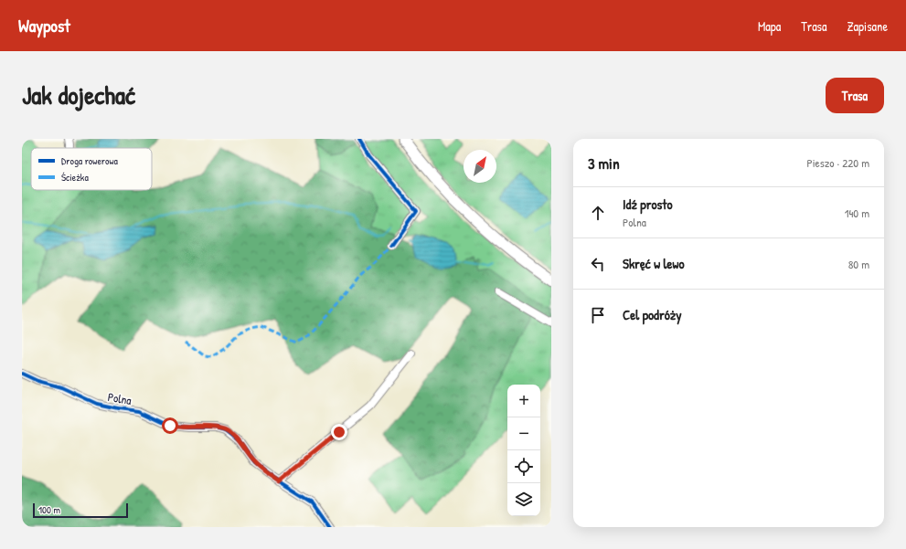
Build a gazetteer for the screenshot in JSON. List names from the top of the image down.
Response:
{
  "streets": {
    "street": ["Polna"]
  },
  "legend": ["Droga rowerowa", "Ścieżka"],
  "scale_bar": "100 m",
  "north": "top right",
  "page": {
    "header": "Waypost",
    "nav": ["Mapa", "Trasa", "Zapisane"],
    "title": "Jak dojechać",
    "buttons": "Trasa",
    "heading": ["3 min", "Pieszo · 220 m"],
    "list": [
      ["Idź prosto", "Polna", "140 m"],
      ["Skręć w lewo", "80 m"],
      "Cel podróży"
    ],
    "map_buttons": ["+", "−"],
    "scale": "100 m"
  }
}
